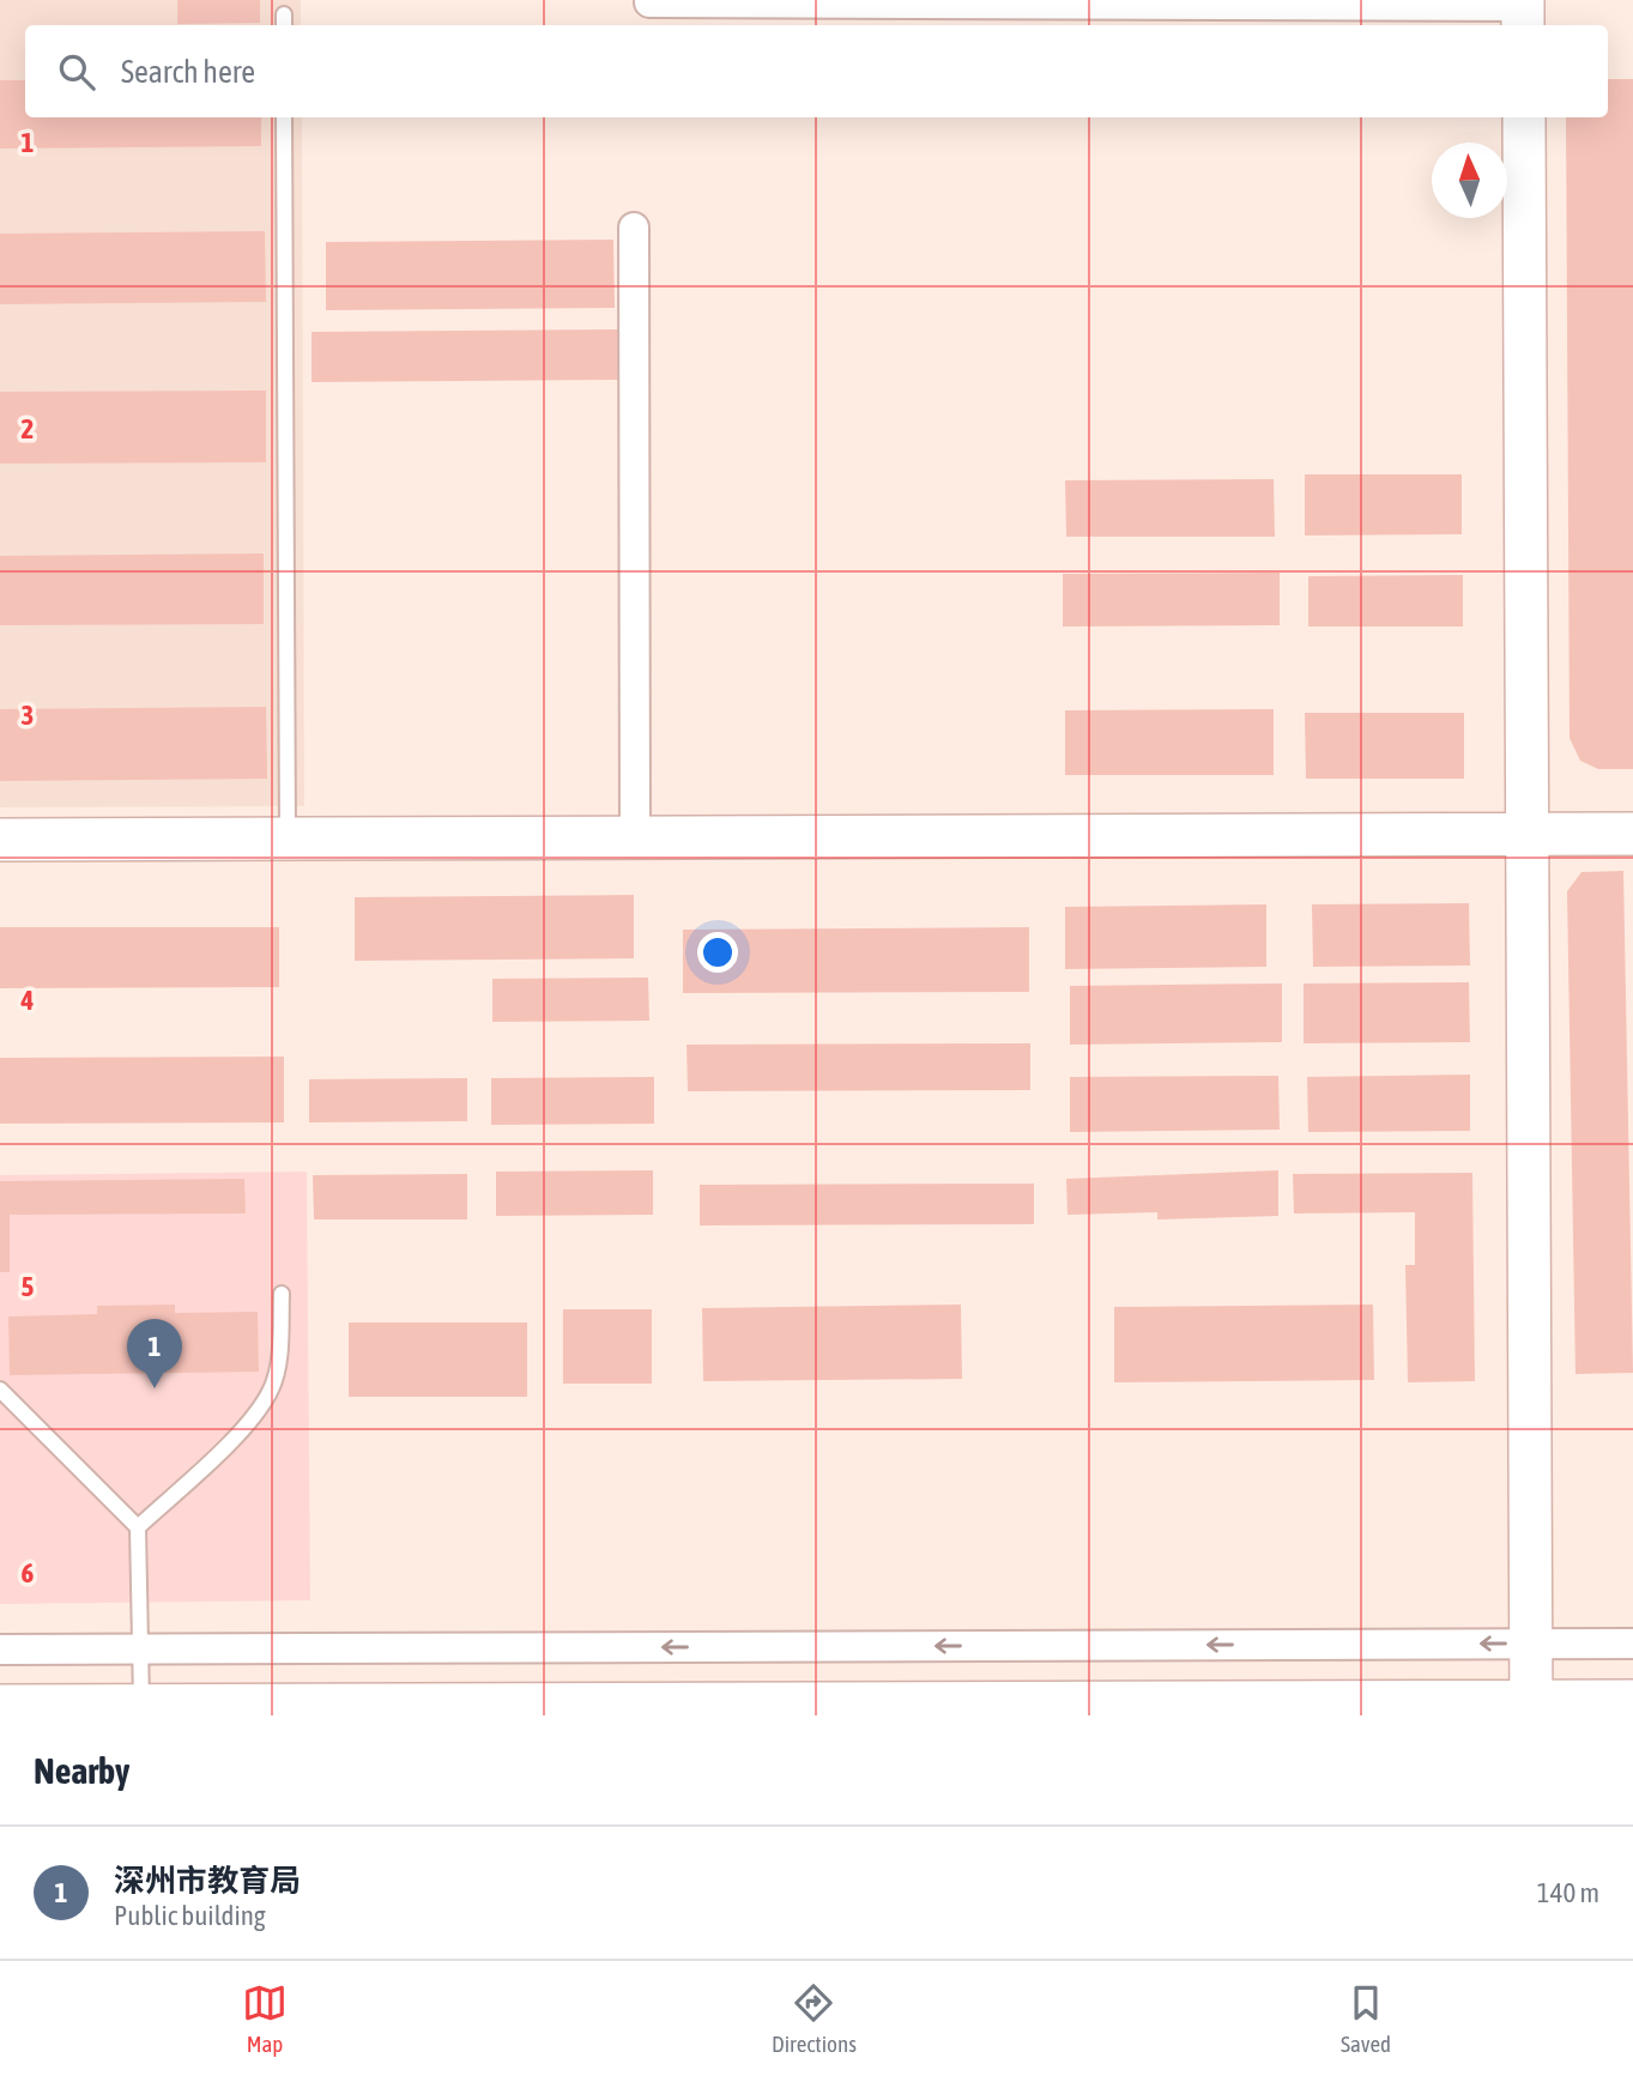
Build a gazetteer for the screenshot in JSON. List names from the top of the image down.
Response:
{
  "north": "top",
  "page": {
    "search": "Search here",
    "pins": "1",
    "heading": "Nearby",
    "list": [
      {
        "mark": "1",
        "name": "深州市教育局",
        "note": "Public building",
        "value": "140 m"
      }
    ],
    "nav": ["Map", "Directions", "Saved"]
  },
  "grid": {
    "rows": [
      "1",
      "2",
      "3",
      "4",
      "5",
      "6"
    ]
  }
}
